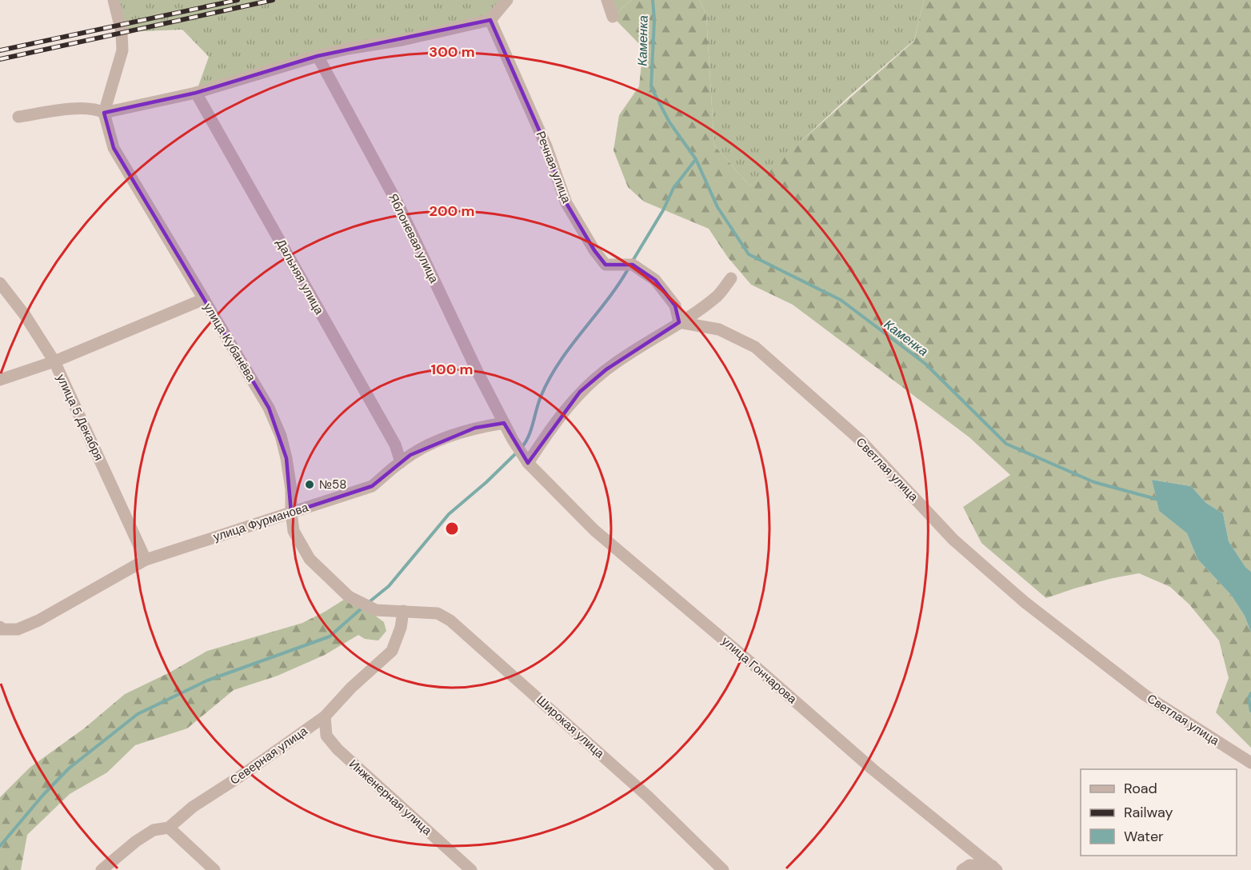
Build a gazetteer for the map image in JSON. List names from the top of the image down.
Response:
{
  "streets": {
    "street": [
      "Речная улица",
      "Яблоневая улица",
      "Дальняя улица",
      "улица Кубанёва",
      "улица 5 Декабря",
      "Светлая улица",
      "улица Фурманова",
      "улица Гончарова",
      "Широкая улица",
      "Северная улица",
      "Инженерная улица"
    ]
  },
  "crossings": [
    ["Речная улица", "Светлая улица"],
    ["Яблоневая улица", "улица Фурманова"],
    ["Яблоневая улица", "улица Гончарова"],
    ["Дальняя улица", "улица Фурманова"],
    ["улица Кубанёва", "улица Фурманова"],
    ["улица Кубанёва", "Широкая улица"],
    ["улица Кубанёва", "Северная улица"],
    ["улица 5 Декабря", "улица Фурманова"],
    ["Широкая улица", "Северная улица"],
    ["Северная улица", "Инженерная улица"]
  ],
  "water": ["Каменка"],
  "places": ["№58"],
  "legend": ["Road", "Railway", "Water"],
  "rings": ["300 m", "200 m", "100 m"]
}
